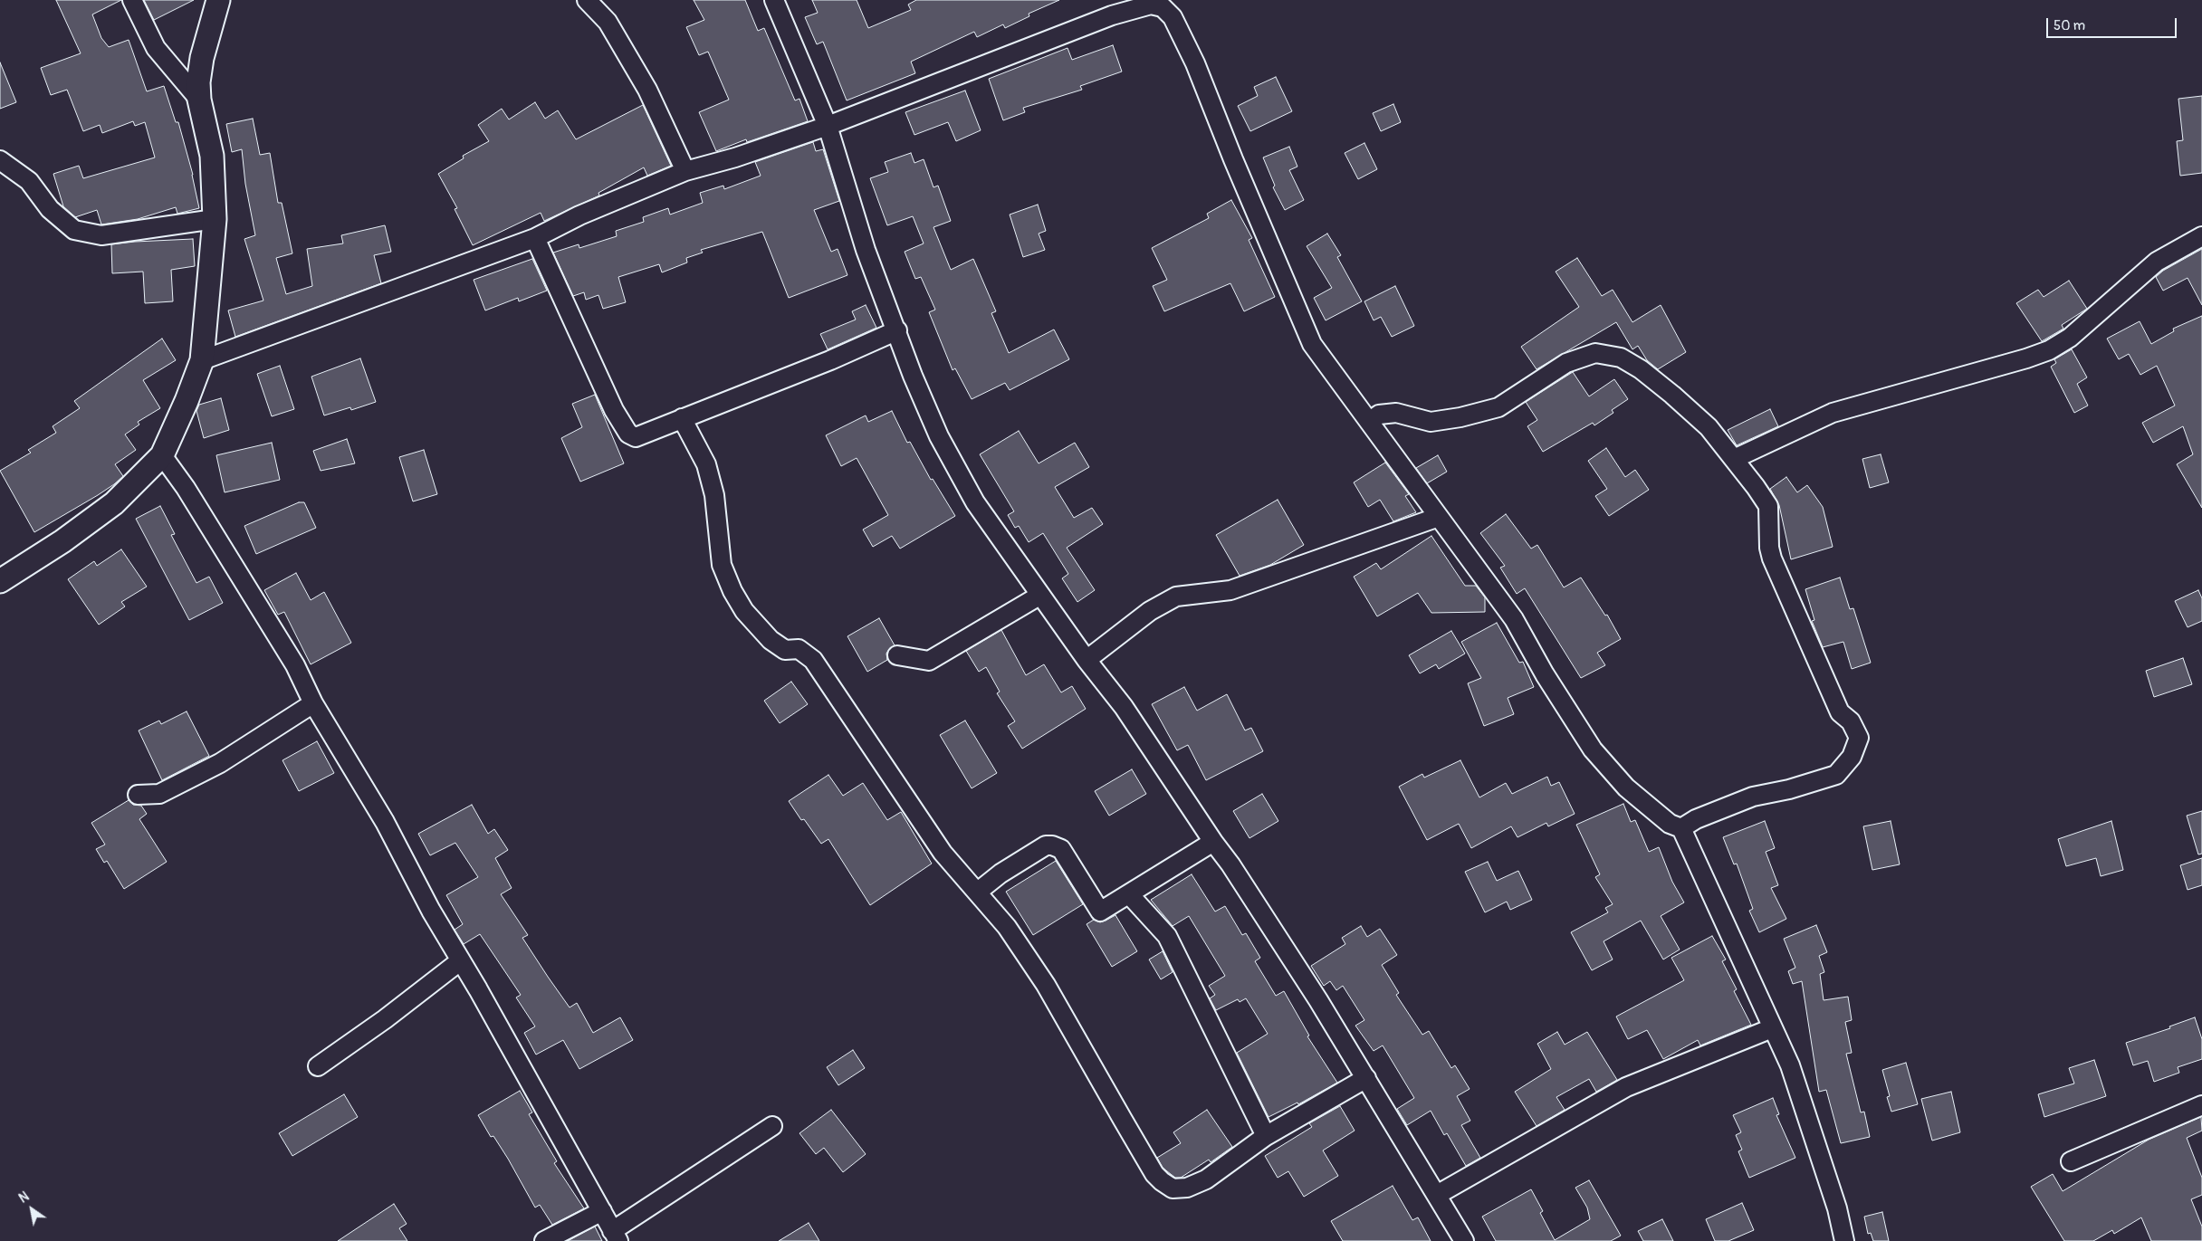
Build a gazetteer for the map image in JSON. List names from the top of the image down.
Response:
{
  "scale_bar": "50 m",
  "north": "top left"
}
